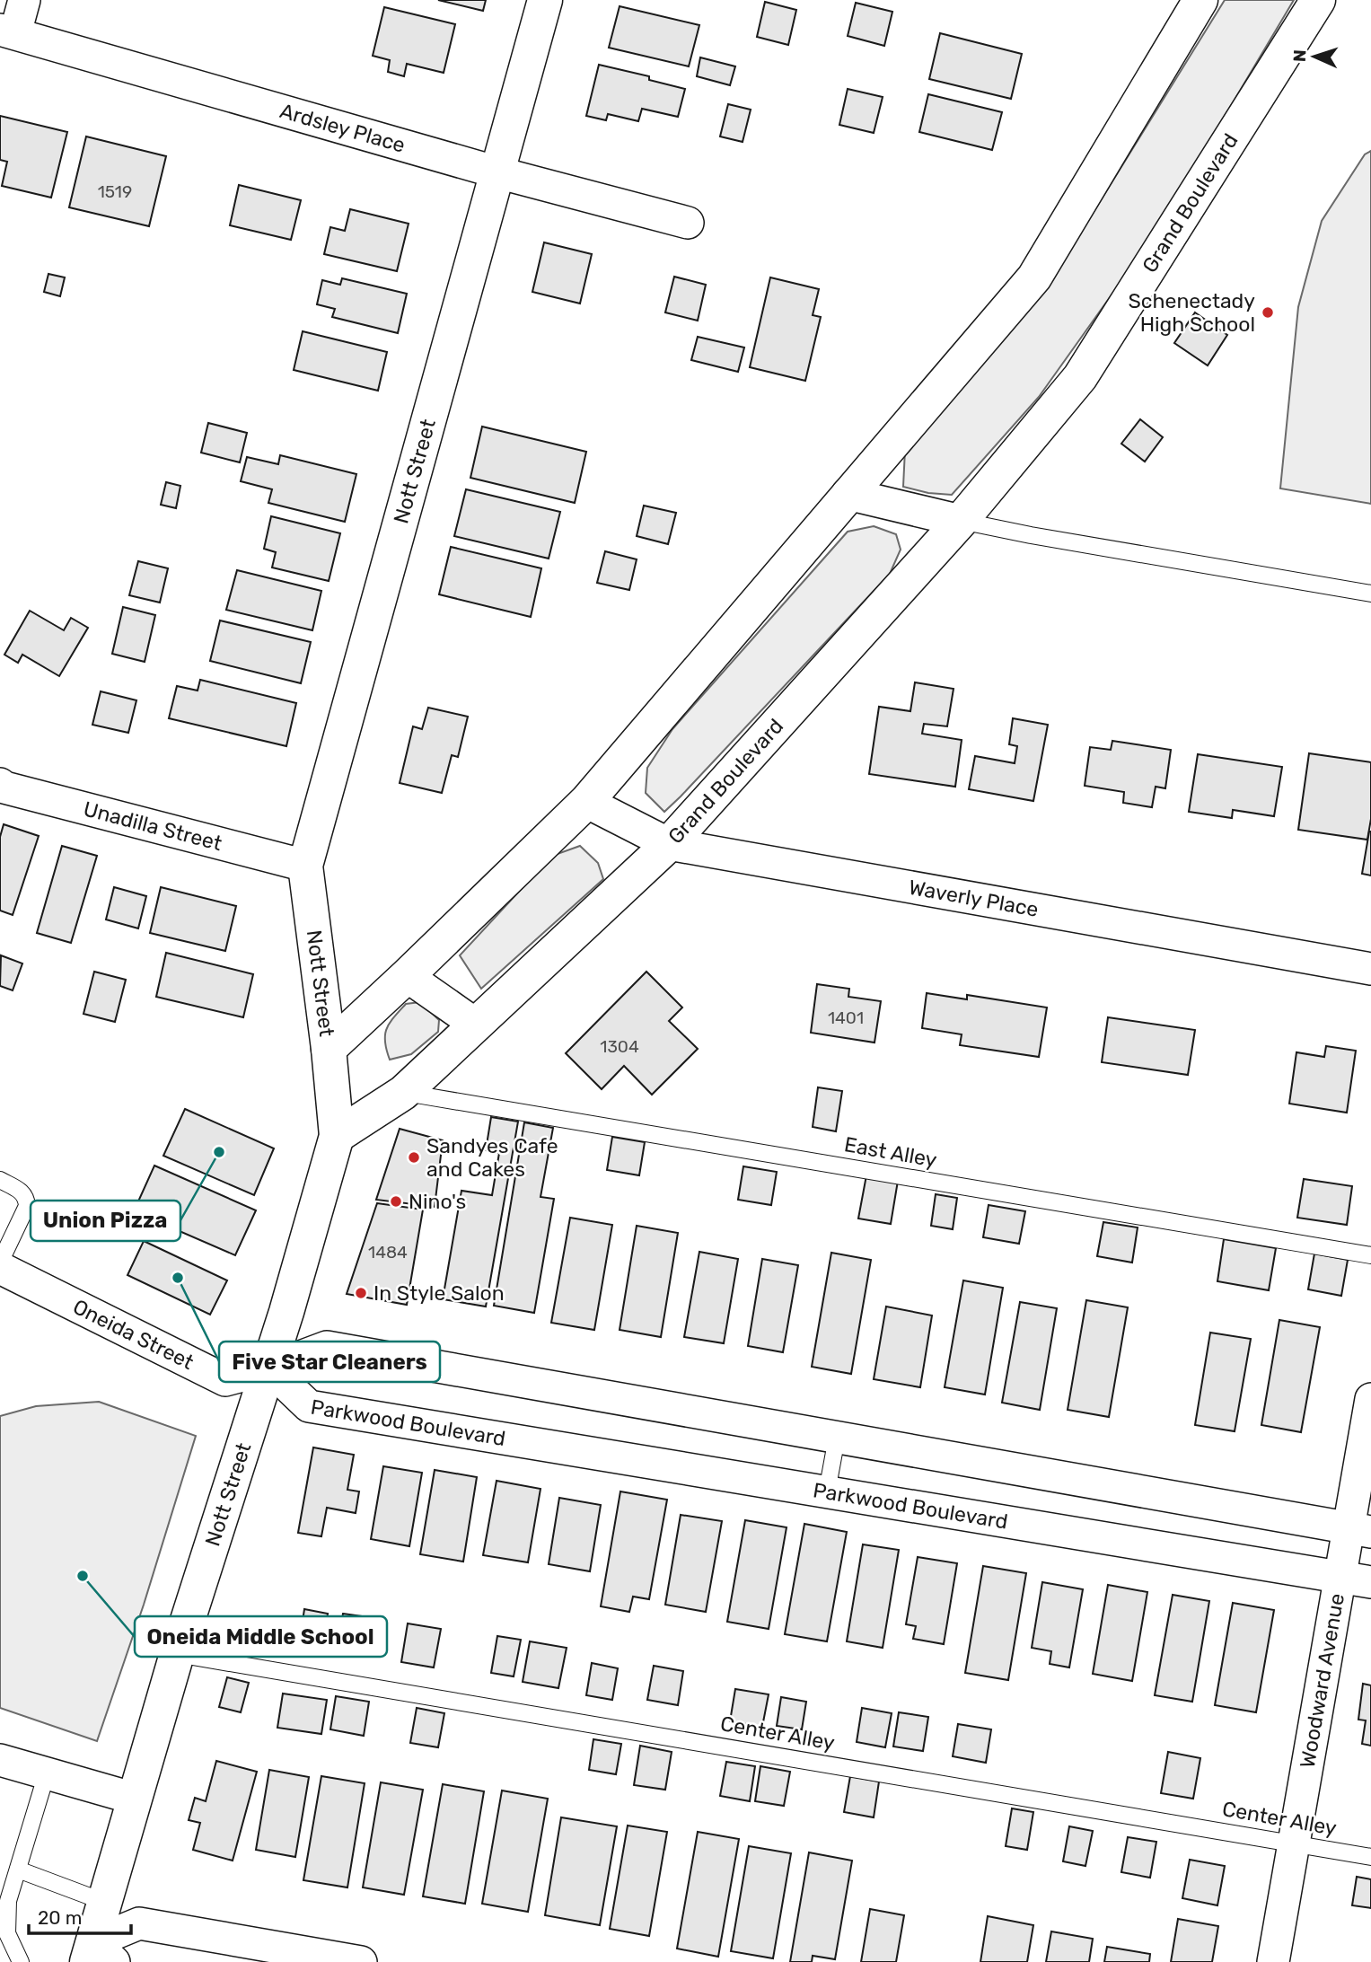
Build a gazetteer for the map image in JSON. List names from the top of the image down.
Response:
{
  "streets": {
    "street": [
      "Ardsley Place",
      "Grand Boulevard",
      "Nott Street",
      "Unadilla Street",
      "Waverly Place",
      "Oneida Street",
      "Parkwood Boulevard",
      "Woodward Avenue"
    ],
    "lane": ["East Alley", "Center Alley"]
  },
  "crossings": [
    ["Ardsley Place", "Nott Street"],
    ["Grand Boulevard", "Nott Street"],
    ["Grand Boulevard", "Waverly Place"],
    ["Grand Boulevard", "East Alley"],
    ["Nott Street", "Unadilla Street"],
    ["Nott Street", "Oneida Street"],
    ["Nott Street", "Parkwood Boulevard"],
    ["Nott Street", "Center Alley"],
    ["Oneida Street", "Parkwood Boulevard"],
    ["Parkwood Boulevard", "Woodward Avenue"],
    ["Woodward Avenue", "Center Alley"]
  ],
  "places": [
    "Schenectady High School",
    "Union Pizza",
    "Sandyes Cafe and Cakes",
    "Nino's",
    "Five Star Cleaners",
    "In Style Salon",
    "Oneida Middle School"
  ],
  "house_numbers": [
    "1519",
    "1401",
    "1304",
    "1484"
  ],
  "scale_bar": "20 m",
  "north": "left"
}
